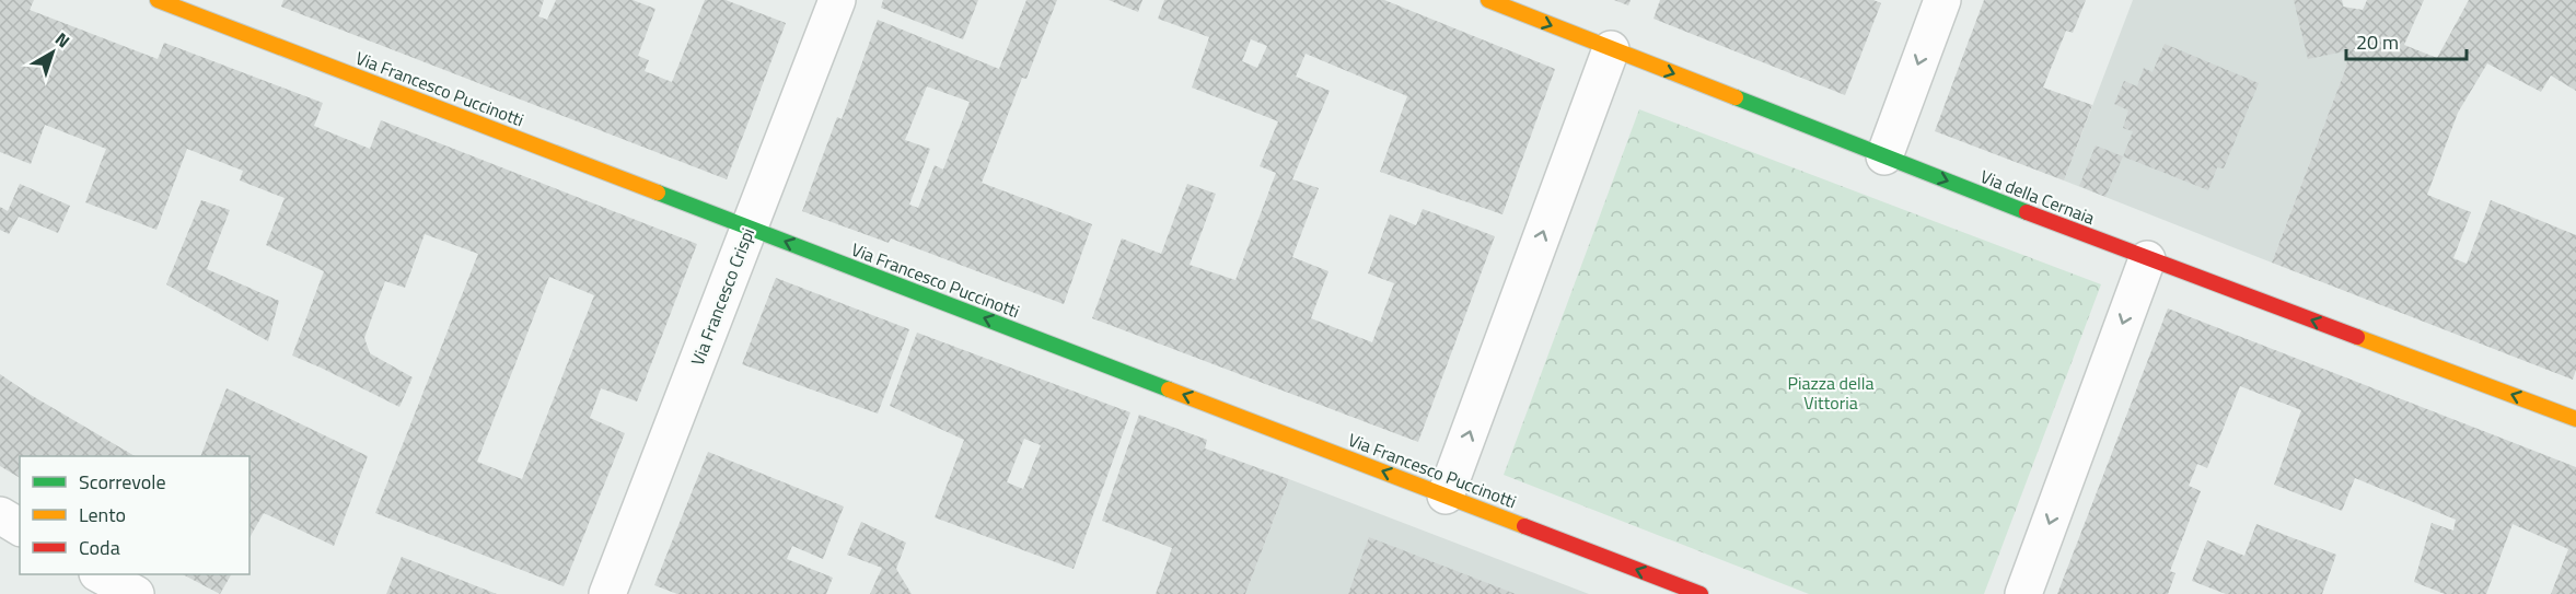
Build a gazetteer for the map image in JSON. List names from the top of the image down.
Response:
{
  "streets": {
    "street": ["Via Francesco Puccinotti", "Via della Cernaia", "Via Francesco Crispi"]
  },
  "crossings": [
    ["Via Francesco Puccinotti", "Via Francesco Crispi"]
  ],
  "one_way": ["Via Francesco Puccinotti"],
  "parks": ["Piazza della Vittoria"],
  "legend": ["Scorrevole", "Lento", "Coda"],
  "scale_bar": "20 m",
  "north": "top right"
}
